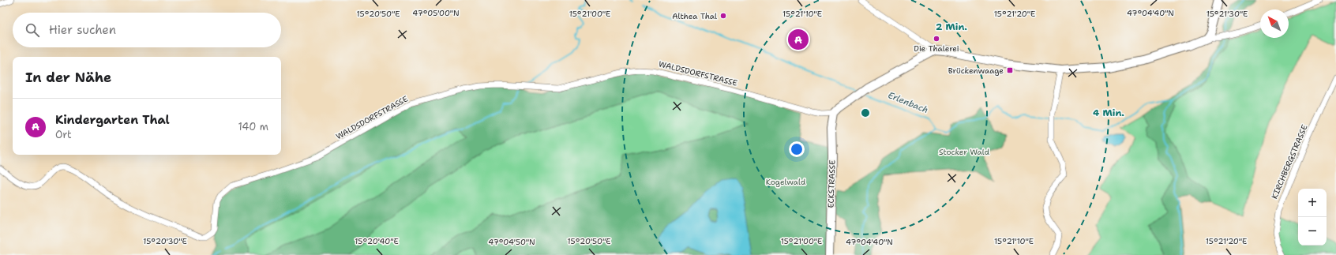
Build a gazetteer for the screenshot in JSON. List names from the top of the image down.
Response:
{
  "streets": {
    "street": ["WALDSDORFSTRASSE", "KIRCHBERGSTRASSE", "ECKSTRASSE"]
  },
  "crossings": [
    ["WALDSDORFSTRASSE", "ECKSTRASSE"]
  ],
  "water": ["Erlenbach"],
  "parks": ["Stocker Wald", "Kogelwald"],
  "places": {
    "other": ["Althea Thal", "Die Thalerei"],
    "transit": ["Brückenwaage"]
  },
  "north": "top left",
  "page": {
    "search": "Hier suchen",
    "pins": "A",
    "heading": "In der Nähe",
    "list": [
      {
        "mark": "A",
        "name": "Kindergarten Thal",
        "note": "Ort",
        "value": "140 m"
      }
    ],
    "map_buttons": ["+", "−"]
  },
  "coordinates": [
    "47°05'00\"N",
    "47°04'40\"N",
    "15°20'50\"E",
    "15°21'00\"E",
    "15°21'20\"E",
    "15°21'10\"E",
    "15°21'30\"E",
    "15°20'30\"E",
    "15°20'40\"E",
    "47°04'50\"N"
  ],
  "rings": ["2 Min.", "4 Min."]
}
